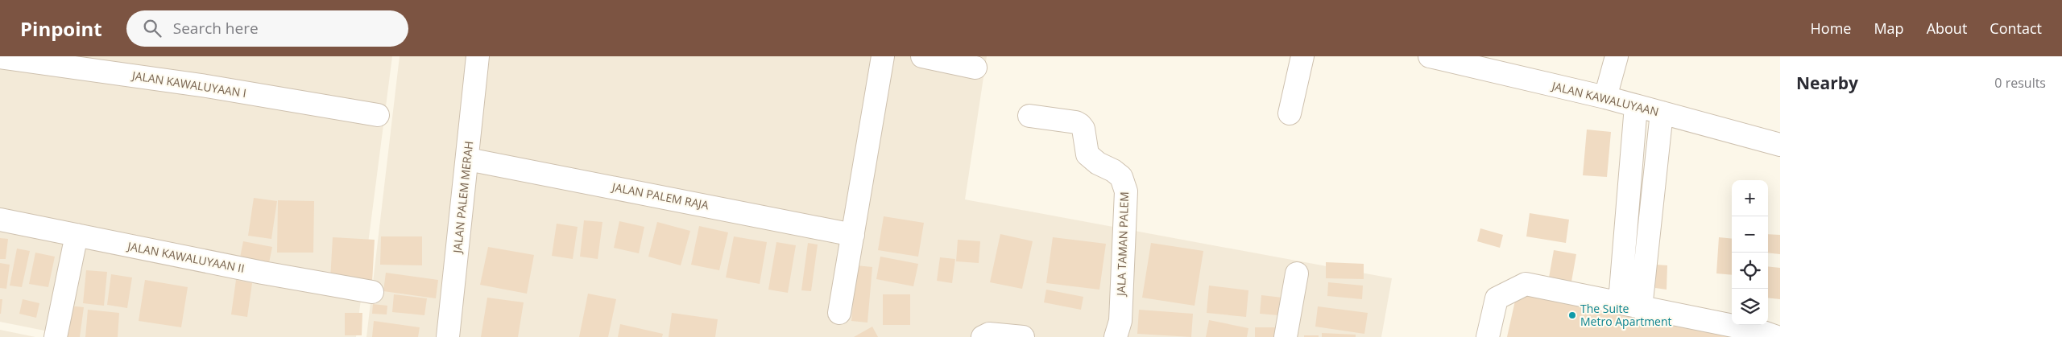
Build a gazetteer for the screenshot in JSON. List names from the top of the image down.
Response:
{
  "streets": {
    "street": [
      "JALAN KAWALUYAAN I",
      "JALAN KAWALUYAAN",
      "JALAN PALEM RAJA",
      "JALAN PALEM MERAH",
      "JALA TAMAN PALEM",
      "JALAN KAWALUYAAN II"
    ]
  },
  "crossings": [
    ["JALAN PALEM RAJA", "JALAN PALEM MERAH"]
  ],
  "places": ["The Suite Metro Apartment"],
  "page": {
    "header": "Pinpoint",
    "search": "Search here",
    "nav": [
      "Home",
      "Map",
      "About",
      "Contact"
    ],
    "heading": ["Nearby", "0 results"],
    "map_buttons": ["+", "−"]
  }
}
